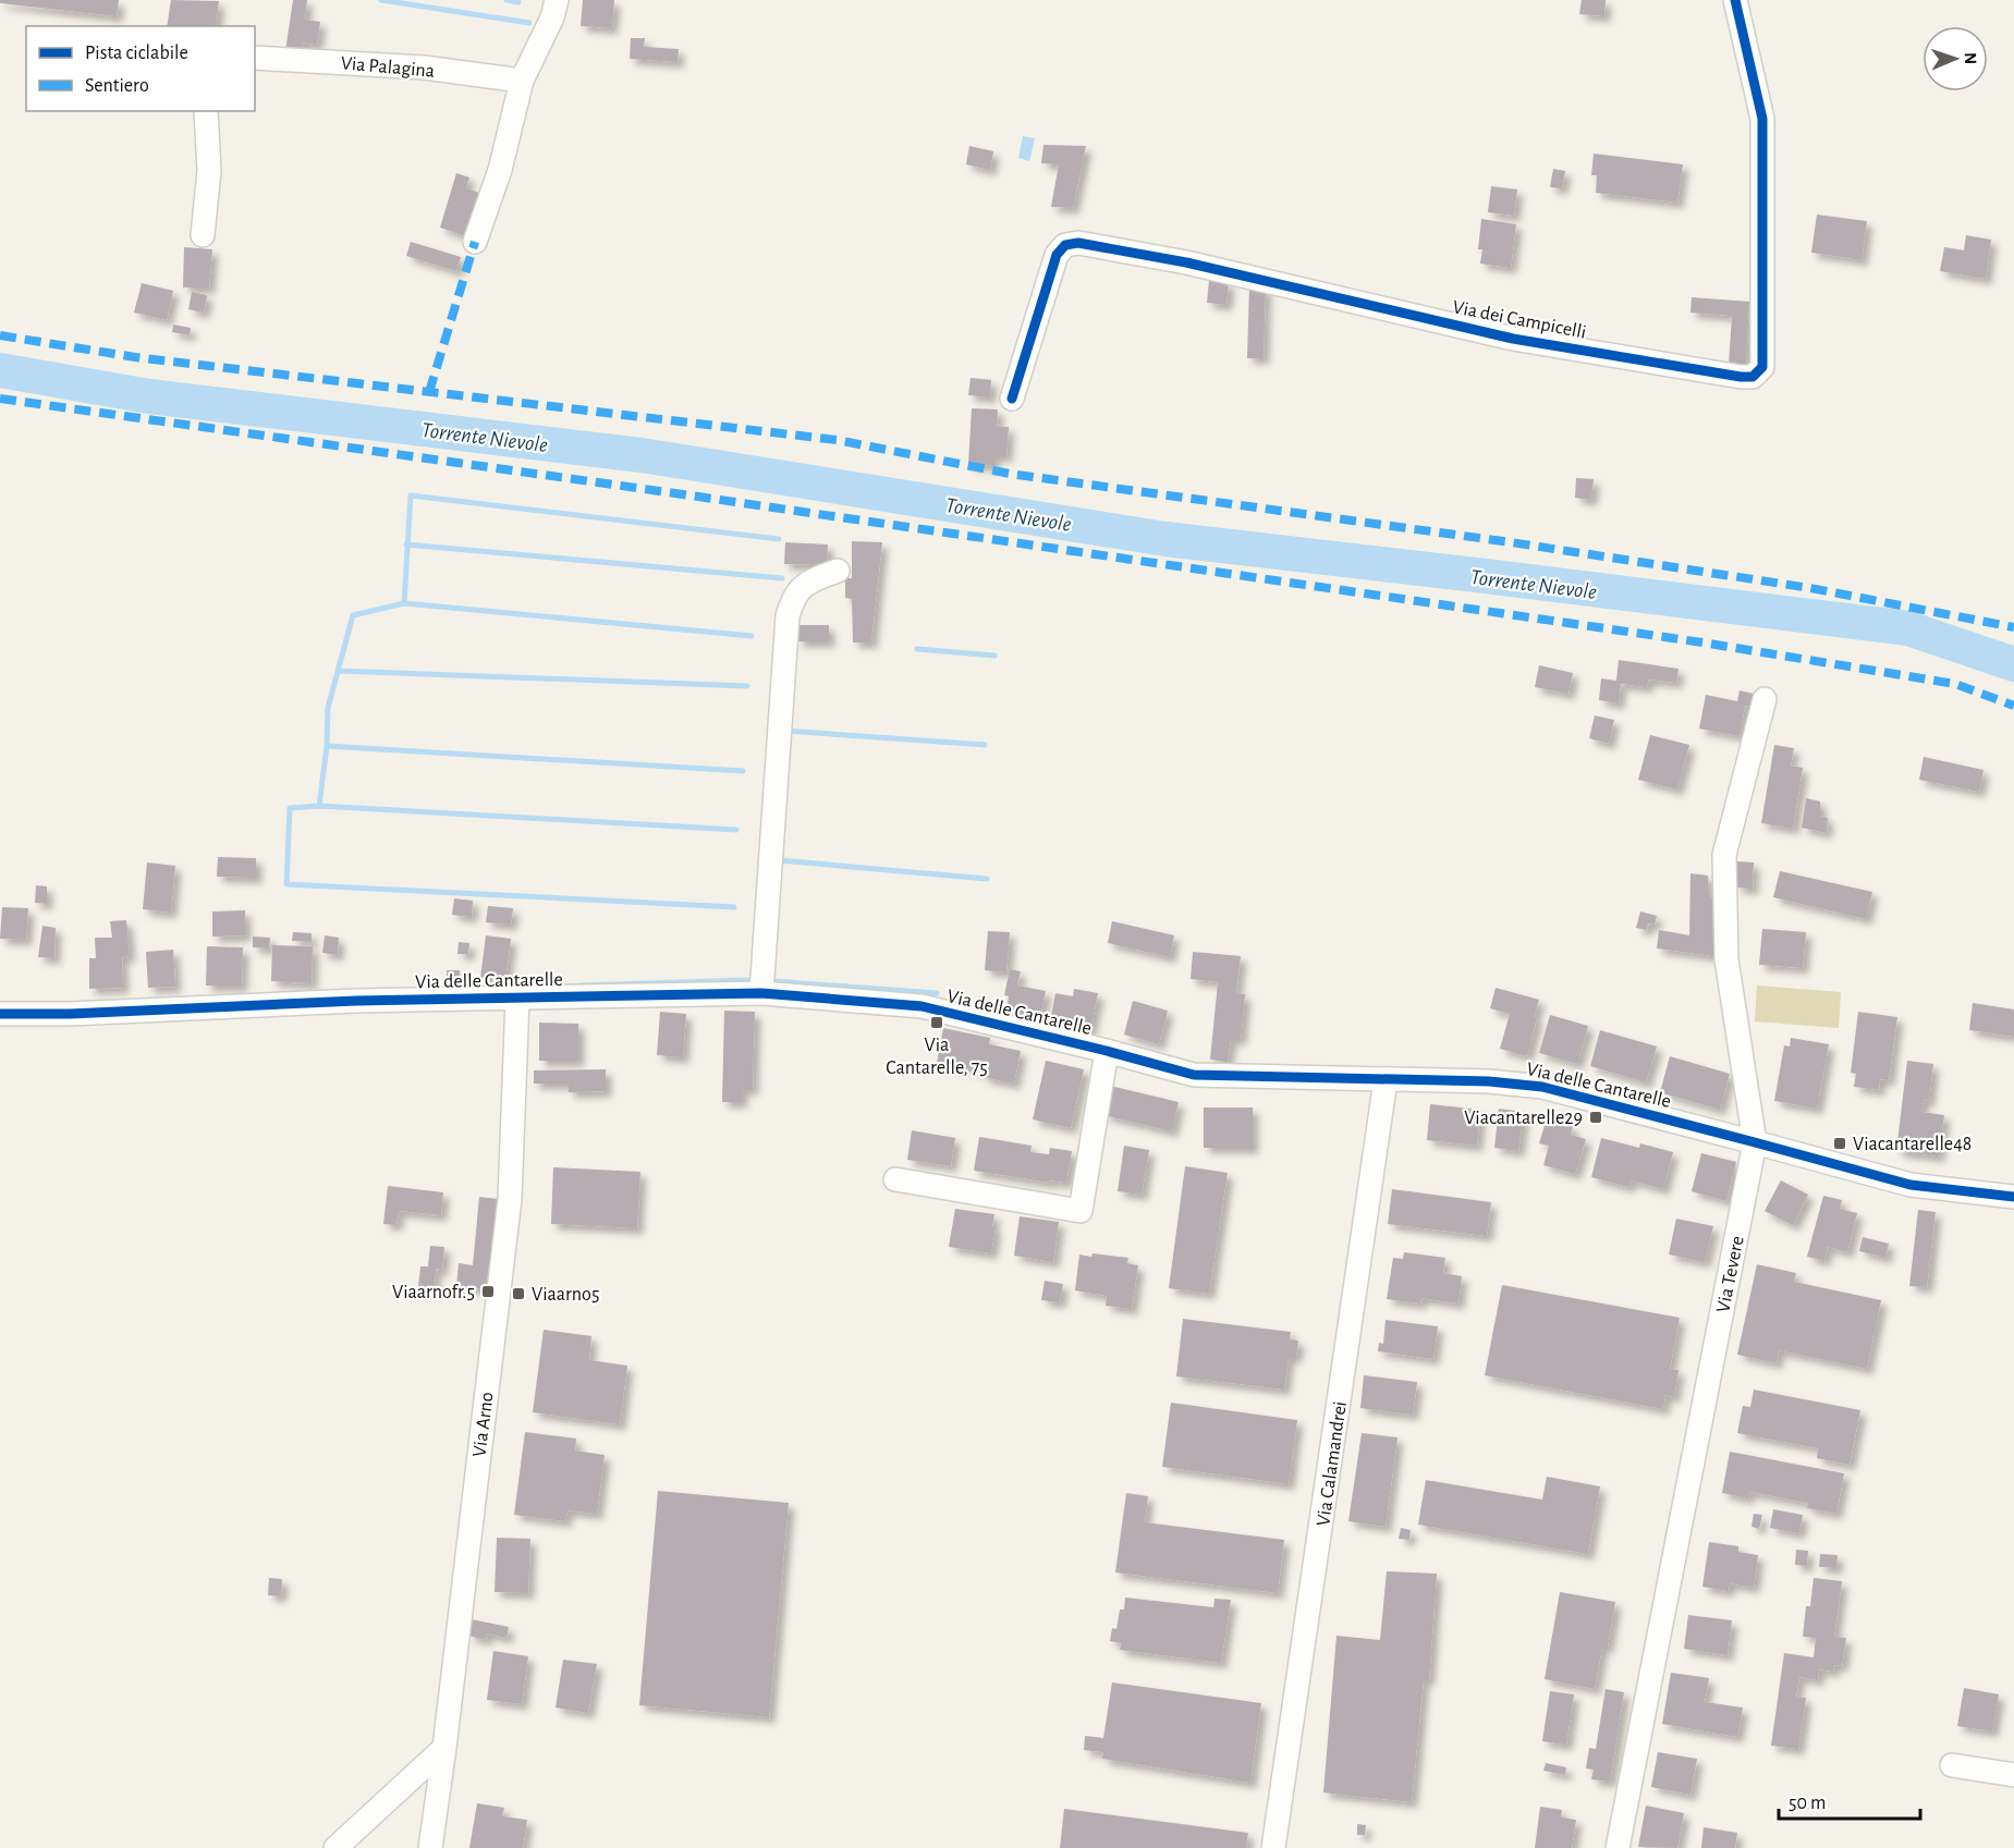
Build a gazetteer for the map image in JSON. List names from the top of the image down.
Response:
{
  "streets": {
    "street": [
      "Via Palagina",
      "Via dei Campicelli",
      "Via delle Cantarelle",
      "Via Tevere",
      "Via Arno",
      "Via Calamandrei"
    ]
  },
  "crossings": [
    ["Via delle Cantarelle", "Via Tevere"],
    ["Via delle Cantarelle", "Via Arno"],
    ["Via delle Cantarelle", "Via Calamandrei"]
  ],
  "water": ["Torrente Nievole"],
  "places": {
    "transit": [
      "Via Cantarelle, 75",
      "Viacantarelle29",
      "Viacantarelle48",
      "Viaarnofr.5",
      "Viaarno5"
    ]
  },
  "legend": ["Pista ciclabile", "Sentiero"],
  "scale_bar": "50 m",
  "north": "right"
}
